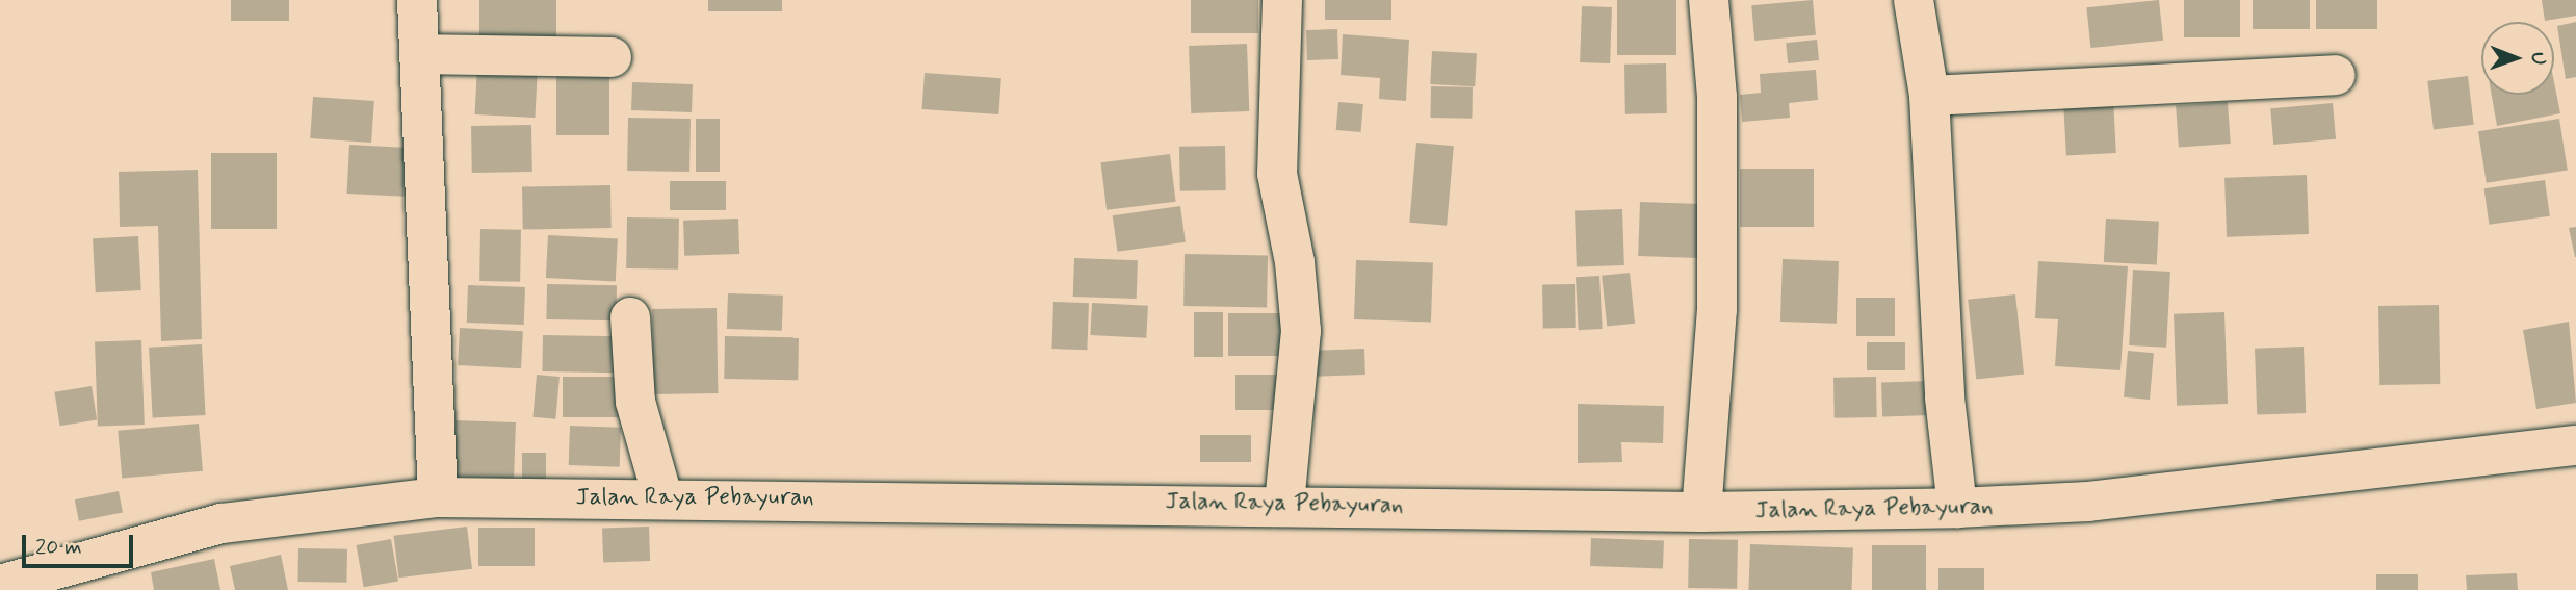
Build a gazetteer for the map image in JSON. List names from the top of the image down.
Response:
{
  "streets": {
    "street": ["Jalan Raya Pebayuran"]
  },
  "scale_bar": "20 m",
  "north": "right"
}
